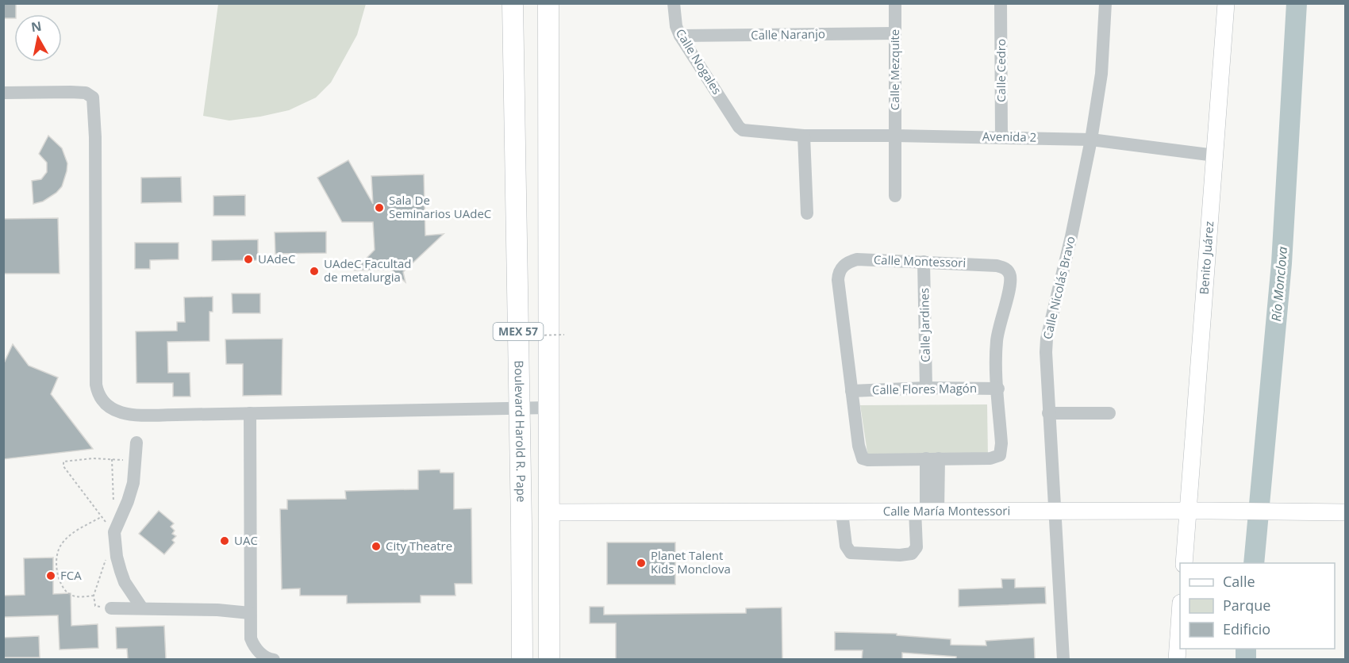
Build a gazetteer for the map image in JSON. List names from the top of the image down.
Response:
{
  "streets": {
    "highway": ["MEX 57", "Boulevard Harold R. Pape"],
    "main road": ["Benito Juárez", "Calle María Montessori"],
    "street": [
      "Calle Naranjo",
      "Calle Nogales",
      "Calle Mezquite",
      "Calle Cedro",
      "Avenida 2",
      "Calle Montessori",
      "Calle Nicolás Bravo",
      "Calle Jardines",
      "Calle Flores Magón"
    ]
  },
  "crossings": [
    ["Calle Naranjo", "Calle Nogales"],
    ["Calle Naranjo", "Calle Mezquite"],
    ["Calle Nogales", "Avenida 2"],
    ["Calle Mezquite", "Avenida 2"],
    ["Calle Cedro", "Avenida 2"],
    ["Avenida 2", "Benito Juárez"],
    ["Avenida 2", "Calle Nicolás Bravo"],
    ["Benito Juárez", "Calle María Montessori"],
    ["Calle Montessori", "Calle Jardines"],
    ["Calle Montessori", "Calle Flores Magón"],
    ["Calle Nicolás Bravo", "Calle María Montessori"],
    ["Calle Jardines", "Calle Flores Magón"],
    ["MEX 57", "Calle María Montessori"]
  ],
  "water": ["Río Monclova"],
  "places": [
    "Sala De Seminarios UAdeC",
    "UAdeC",
    "UAdeC Facultad de metalurgia",
    "UAC",
    "City Theatre",
    "Planet Talent Kids Monclova",
    "FCA"
  ],
  "legend": ["Calle", "Parque", "Edificio"],
  "north": "top"
}
